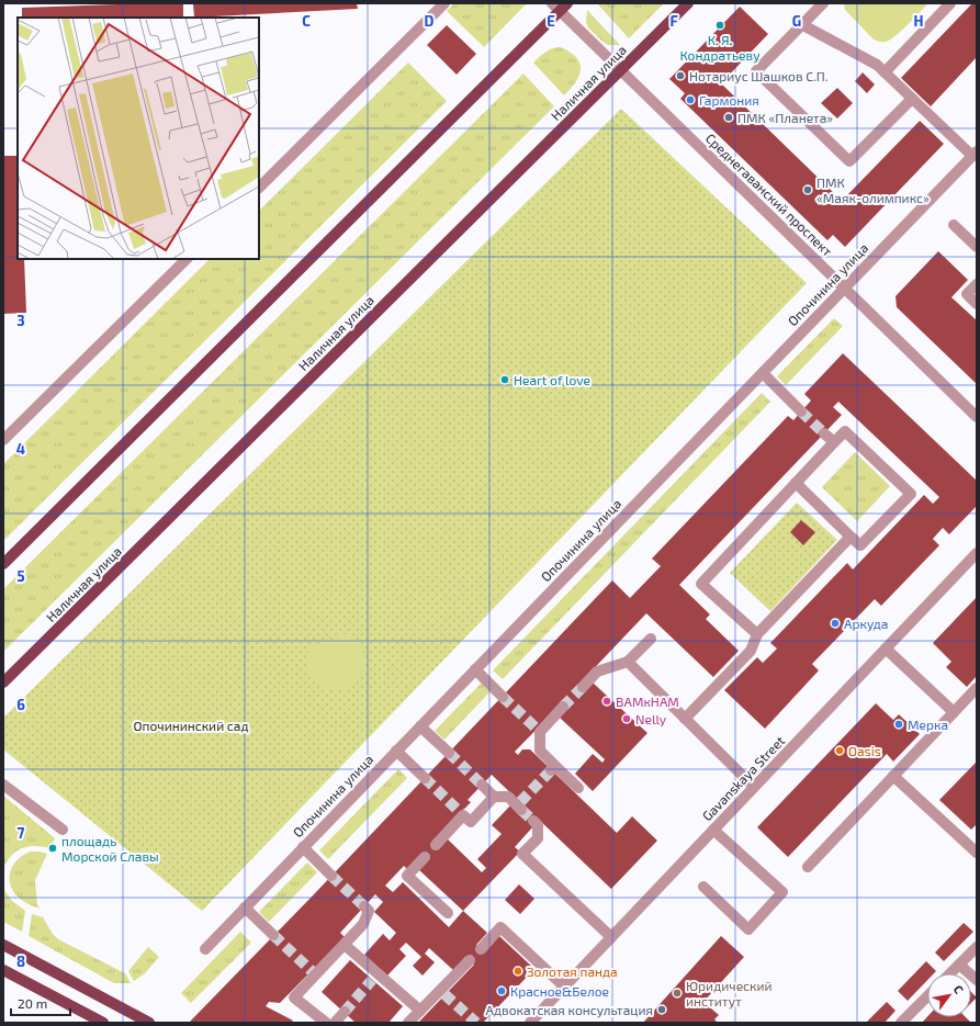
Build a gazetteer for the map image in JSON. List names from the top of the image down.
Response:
{
  "streets": {
    "main road": ["Наличная улица"],
    "street": ["Среднегаванский проспект", "Опочинина улица", "Gavanskaya Street"]
  },
  "crossings": [
    ["Наличная улица", "Среднегаванский проспект"],
    ["Среднегаванский проспект", "Опочинина улица"]
  ],
  "parks": ["Опочининский сад"],
  "places": [
    "К. Я. Кондратьеву",
    "Нотариус Шашков С.П.",
    "Гармония",
    "ПМК «Планета»",
    "ПМК «Маяк-олимпикс»",
    "Heart of love",
    "Аркуда",
    "ВАМкНАМ",
    "Nelly",
    "Мерка",
    "Oasis",
    "площадь Морской Славы",
    "Золотая панда",
    "Красное&Белое",
    "Юридический институт",
    "Адвокатская консультация"
  ],
  "scale_bar": "20 m",
  "north": "top right",
  "grid": {
    "columns": [
      "C",
      "D",
      "E",
      "F",
      "G",
      "H"
    ],
    "rows": [
      "3",
      "4",
      "5",
      "6",
      "7",
      "8"
    ]
  }
}
